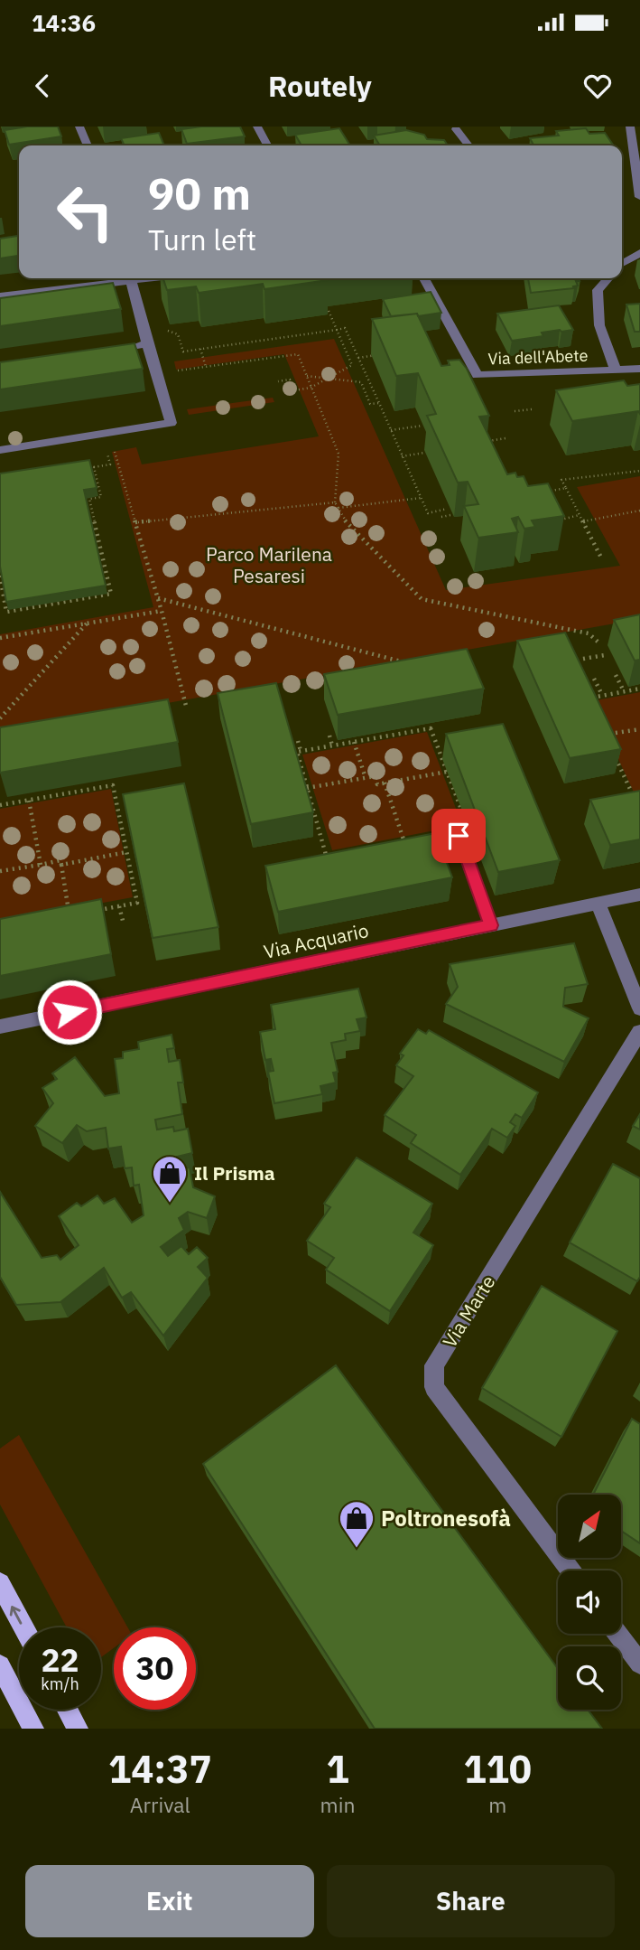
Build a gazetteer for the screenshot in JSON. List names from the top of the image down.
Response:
{
  "streets": {
    "street": ["Via dell'Abete", "Via Acquario", "Via Marte"]
  },
  "parks": ["Parco Marilena Pesaresi"],
  "places": {
    "shop": ["Il Prisma", "Poltronesofà"]
  },
  "north": "top right",
  "page": {
    "status": "14:36",
    "header": "Routely",
    "turn": ["90 m", "Turn left"],
    "speed": "22 km/h",
    "limit": "30",
    "eta": [
      "14:37",
      "Arrival",
      "1",
      "min",
      "110",
      "m"
    ],
    "buttons": ["Exit", "Share"]
  }
}
